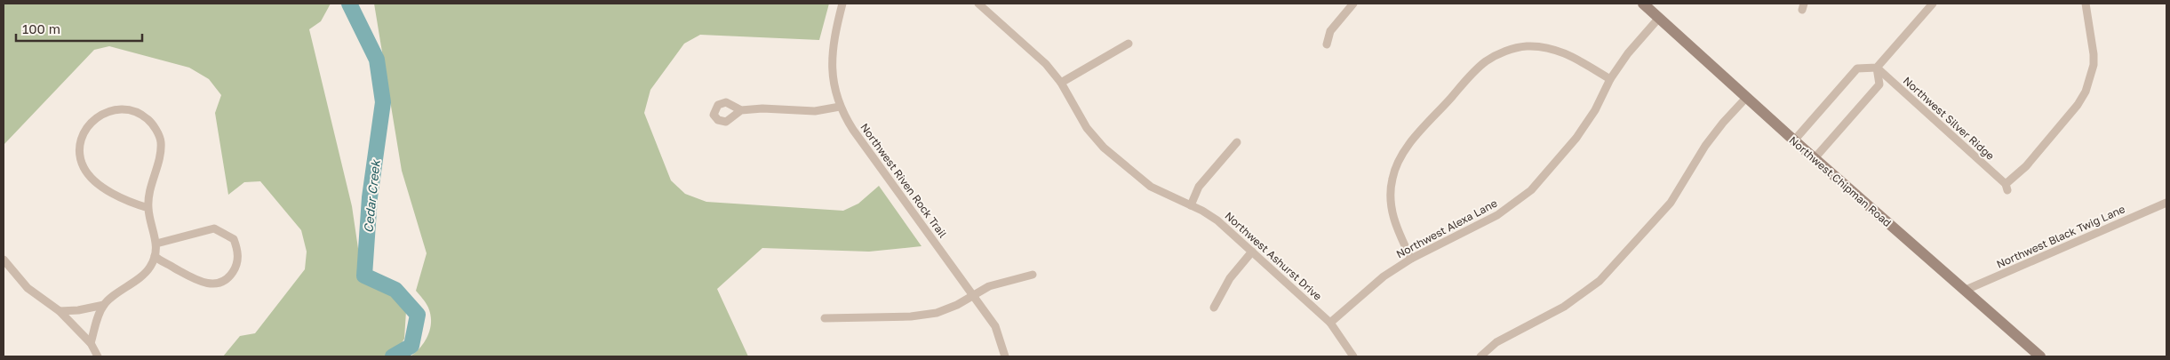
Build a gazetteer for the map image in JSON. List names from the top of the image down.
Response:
{
  "streets": {
    "main road": ["Northwest Chipman Road"],
    "street": [
      "Northwest Silver Ridge",
      "Northwest Riven Rock Trail",
      "Northwest Alexa Lane",
      "Northwest Black Twig Lane",
      "Northwest Ashurst Drive"
    ]
  },
  "crossings": [
    ["Northwest Chipman Road", "Northwest Alexa Lane"],
    ["Northwest Chipman Road", "Northwest Black Twig Lane"],
    ["Northwest Alexa Lane", "Northwest Ashurst Drive"]
  ],
  "water": ["Cedar Creek"],
  "scale_bar": "100 m"
}
